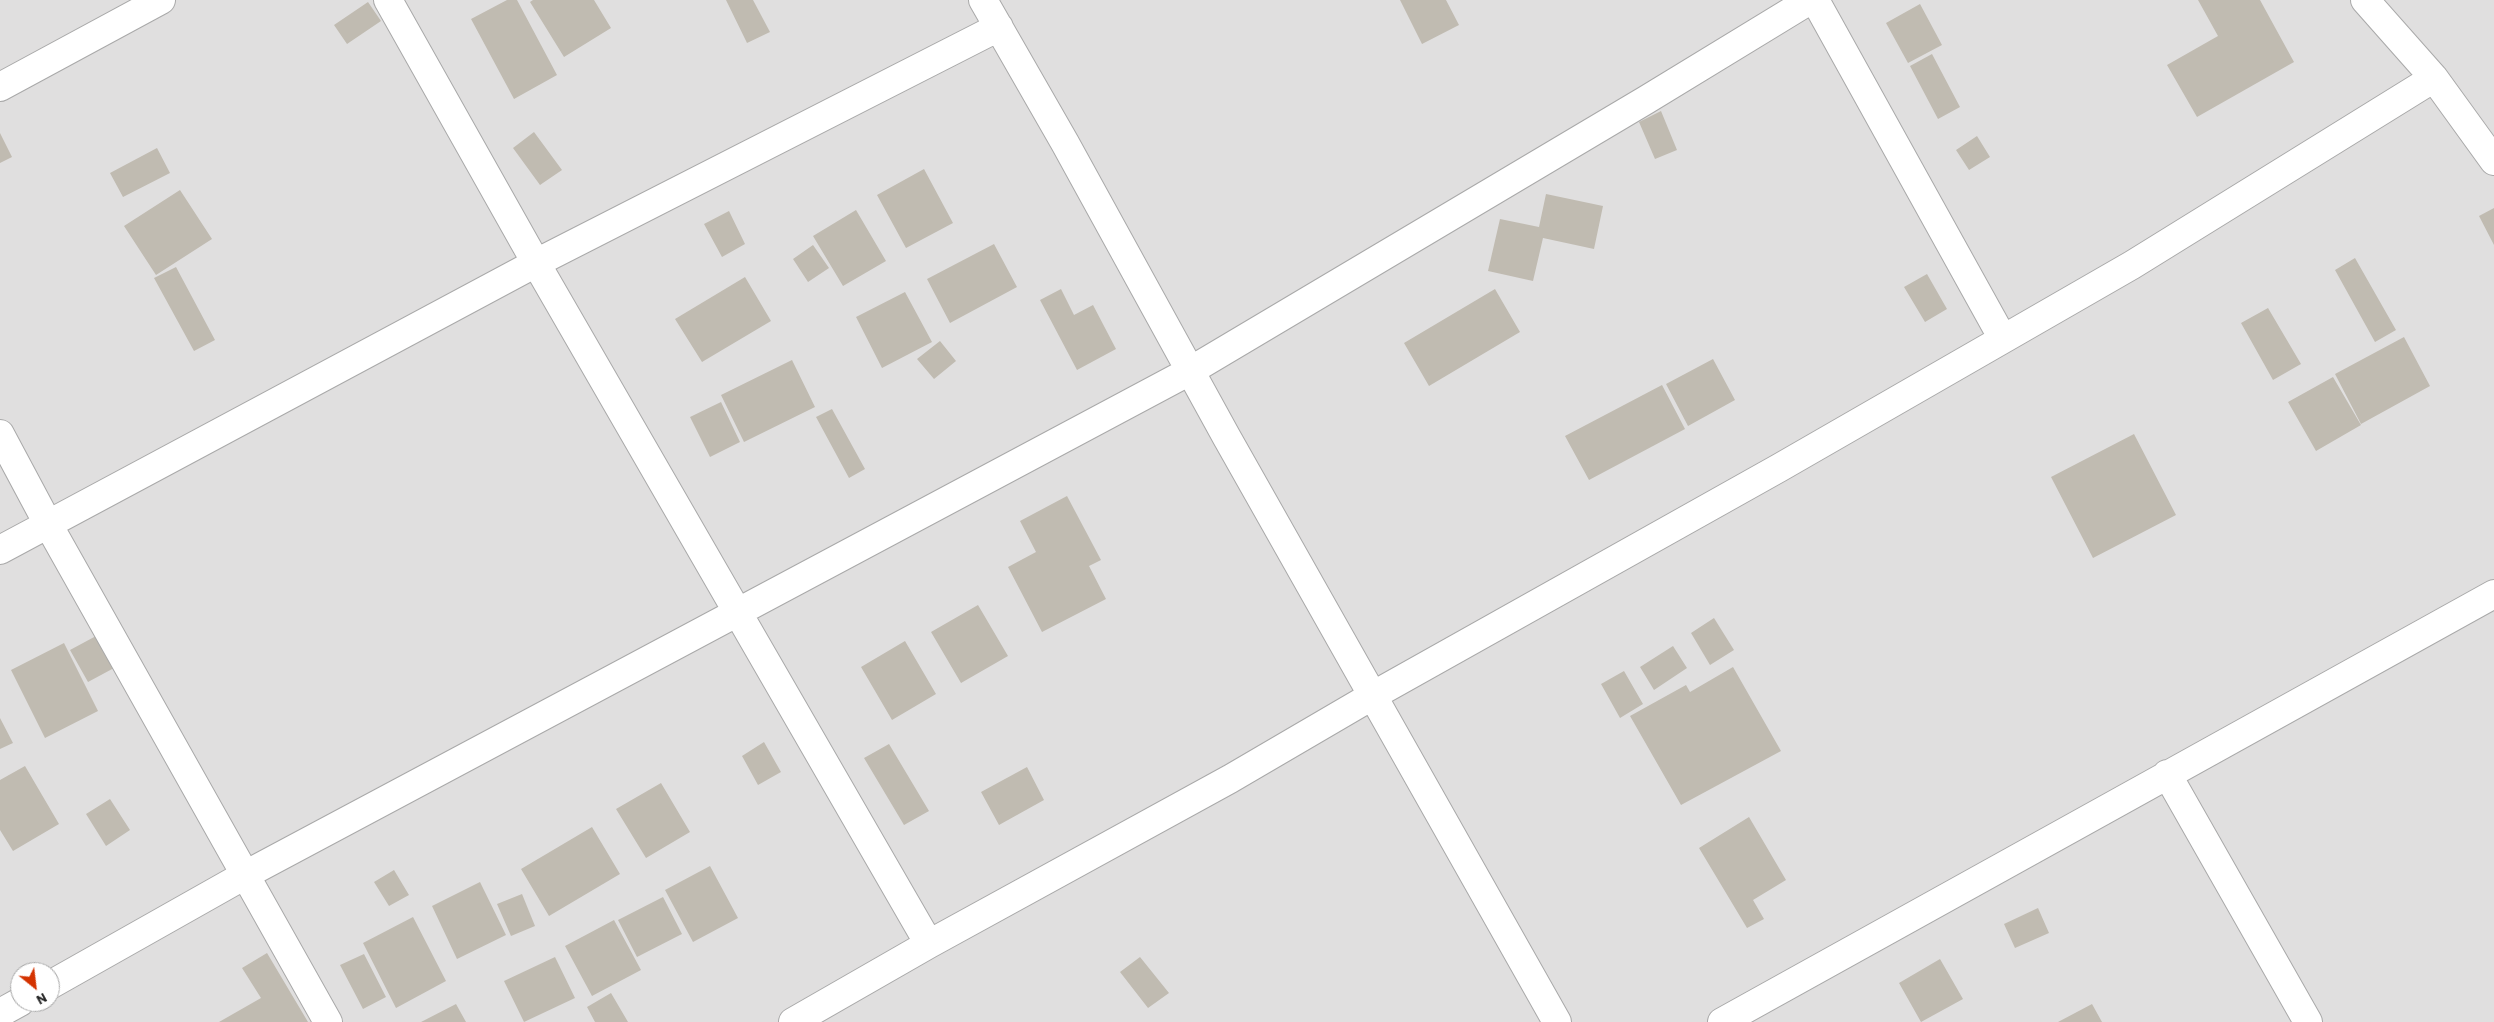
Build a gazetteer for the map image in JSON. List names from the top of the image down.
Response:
{
  "north": "bottom right"
}
